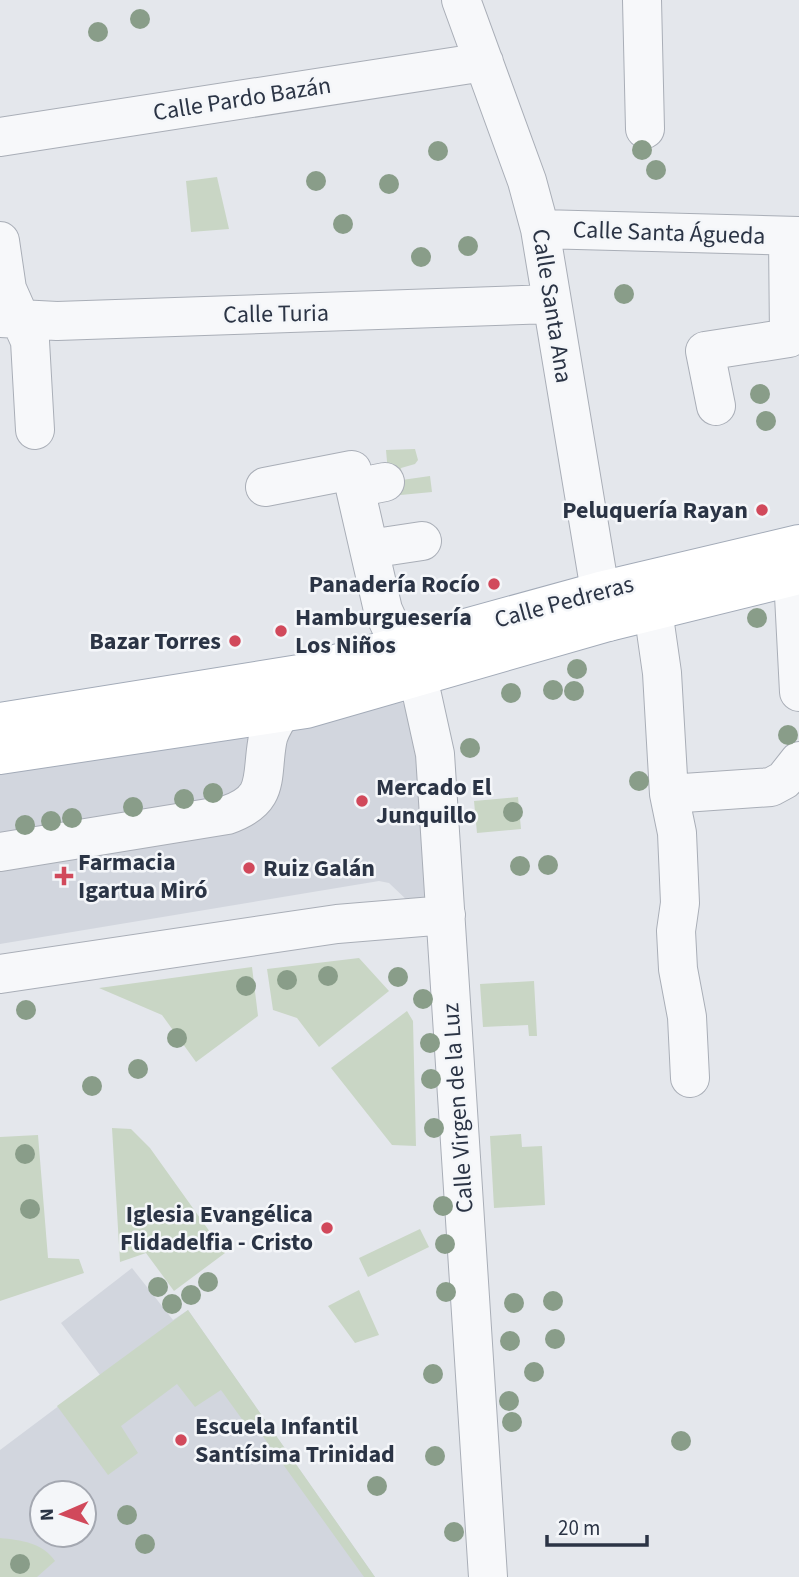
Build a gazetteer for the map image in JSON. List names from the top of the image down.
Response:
{
  "streets": {
    "main road": ["Calle Pedreras"],
    "street": [
      "Calle Pardo Bazán",
      "Calle Santa Águeda",
      "Calle Santa Ana",
      "Calle Turia",
      "Calle Virgen de la Luz"
    ]
  },
  "crossings": [
    ["Calle Pardo Bazán", "Calle Santa Ana"],
    ["Calle Santa Águeda", "Calle Santa Ana"],
    ["Calle Santa Ana", "Calle Turia"],
    ["Calle Santa Ana", "Calle Pedreras"],
    ["Calle Pedreras", "Calle Virgen de la Luz"]
  ],
  "places": {
    "other": [
      "Peluquería Rayan",
      "Panadería Rocío",
      "Hamburguesería Los Niños",
      "Bazar Torres",
      "Mercado El Junquillo",
      "Ruiz Galán",
      "Iglesia Evangélica Flidadelfia - Cristo",
      "Escuela Infantil Santísima Trinidad"
    ],
    "health": ["Farmacia Igartua Miró"]
  },
  "scale_bar": "20 m",
  "north": "left"
}
